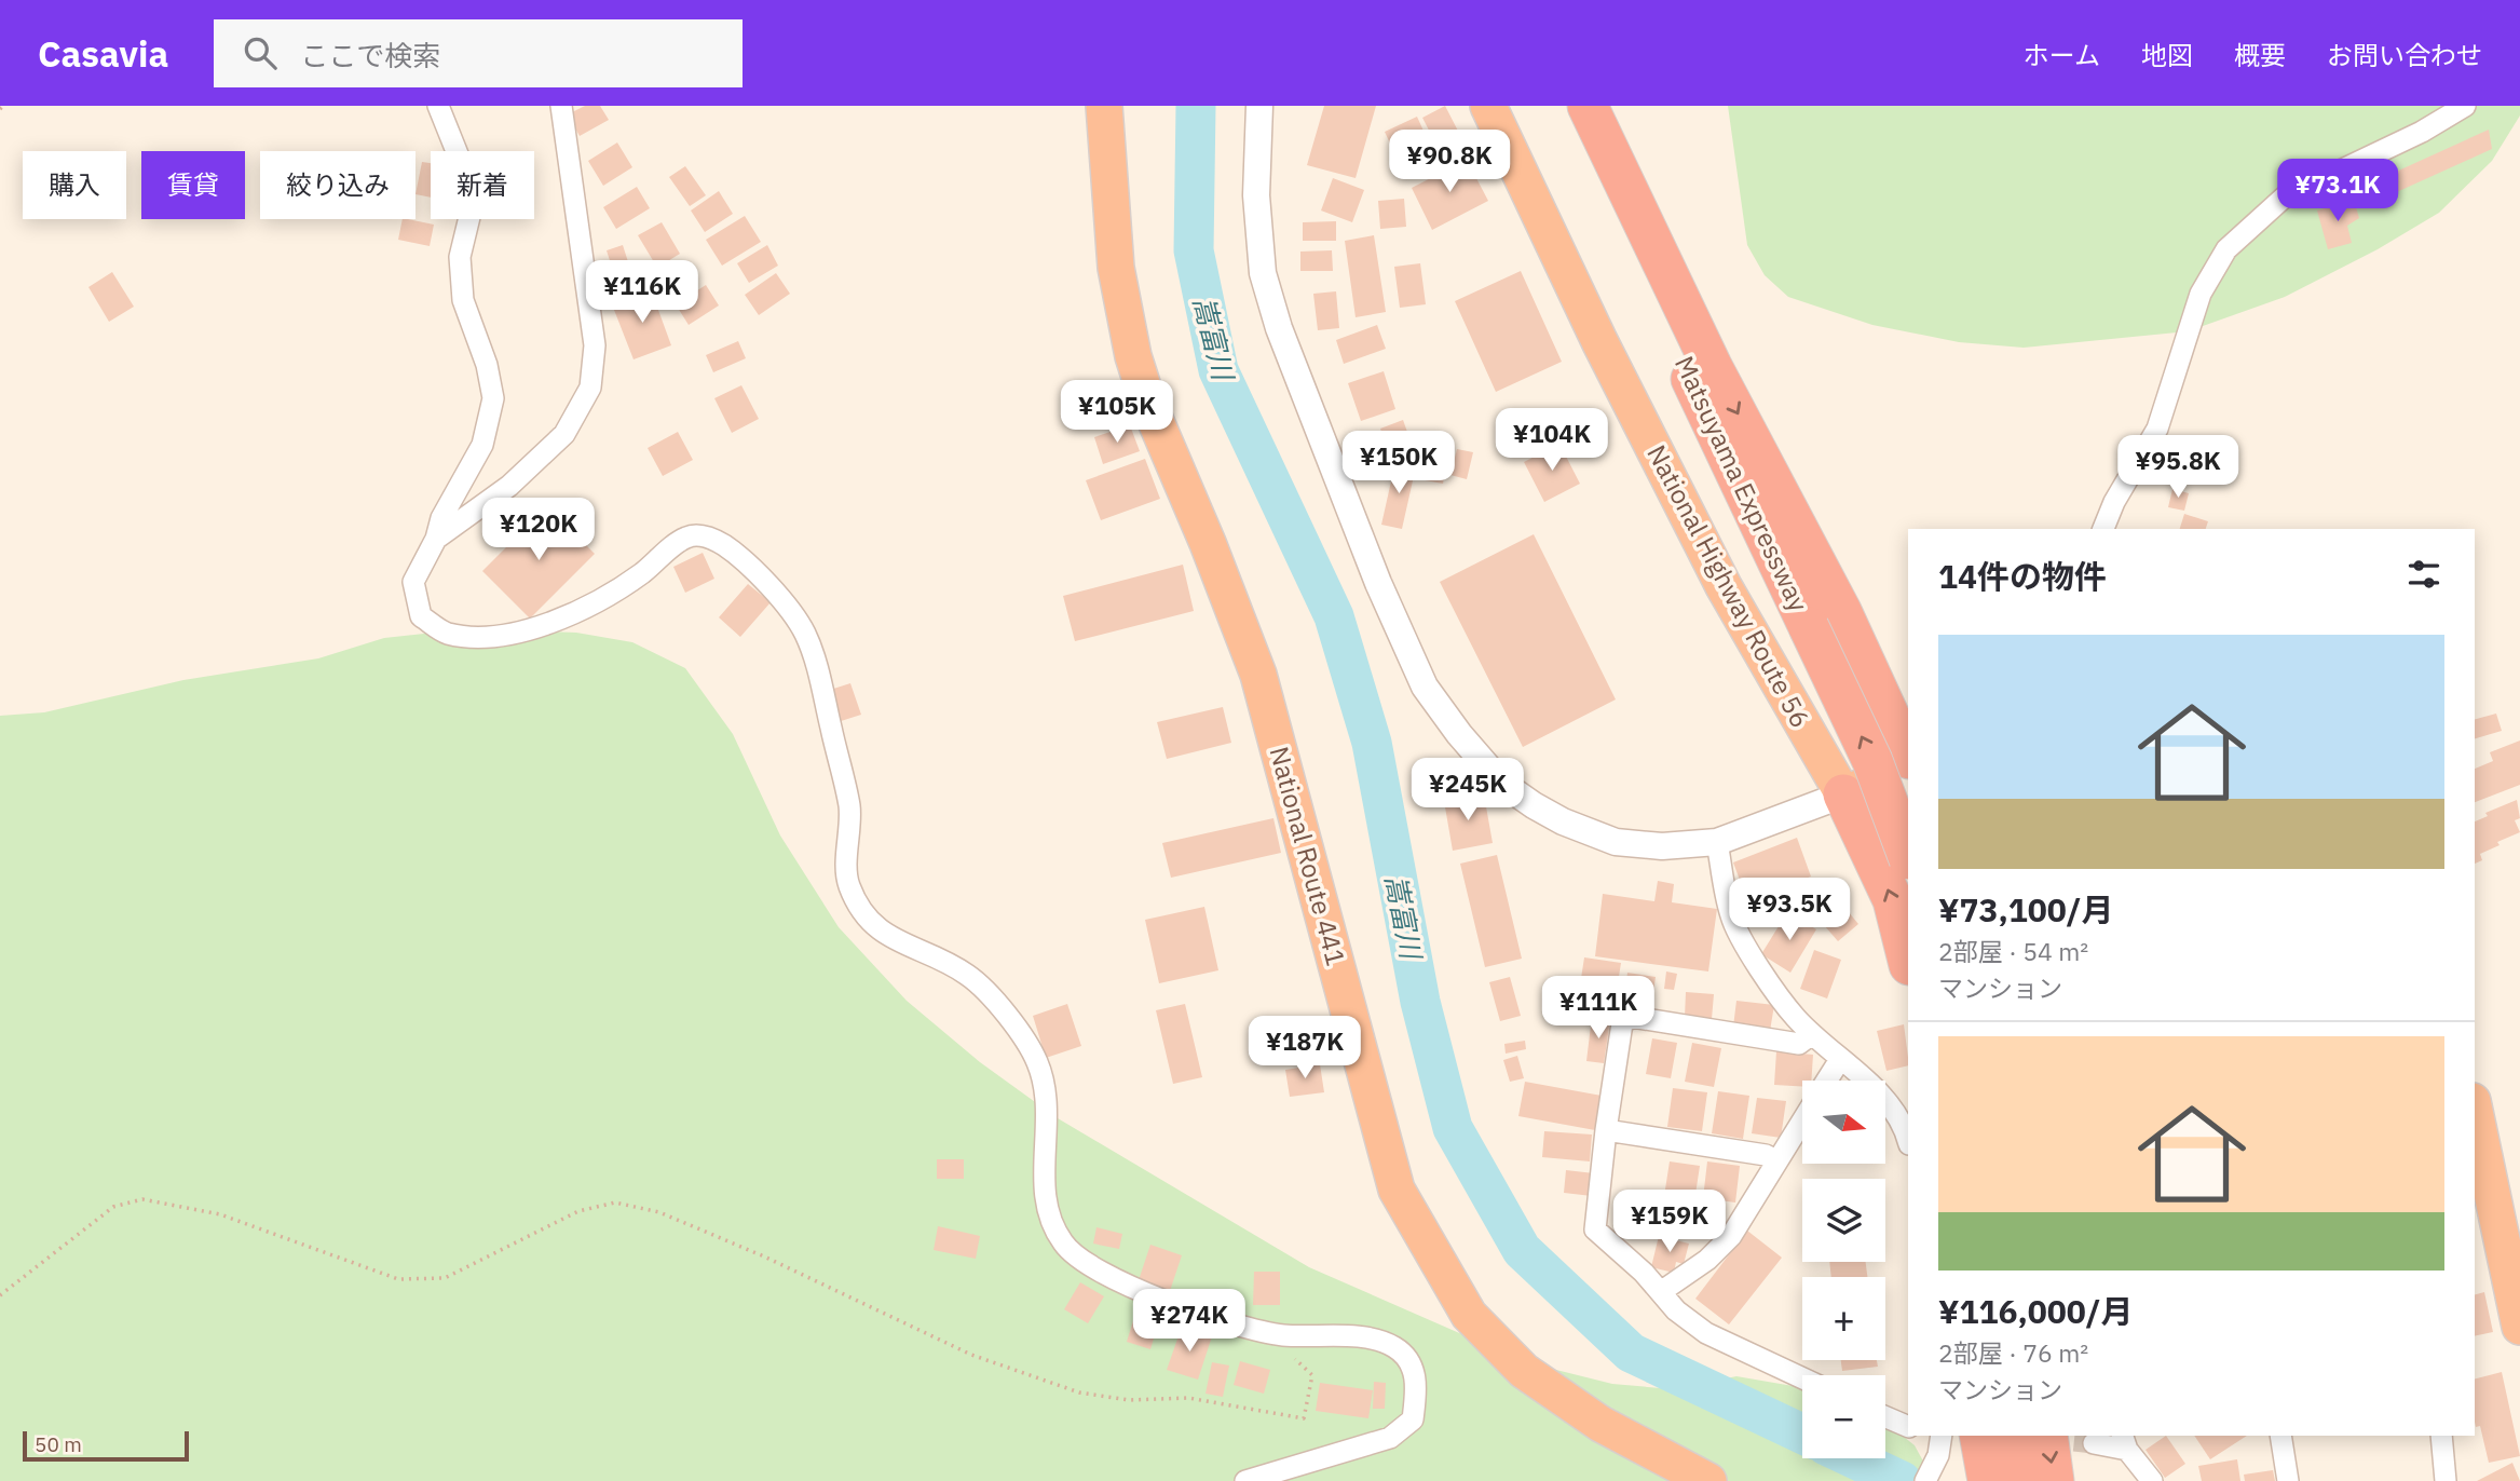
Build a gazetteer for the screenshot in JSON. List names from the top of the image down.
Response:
{
  "streets": {
    "highway": ["Matsuyama Expressway", "National Highway Route 56", "National Route 441"]
  },
  "water": ["嵩富川"],
  "scale_bar": "50 m",
  "north": "right",
  "page": {
    "header": "Casavia",
    "search": "ここで検索",
    "nav": [
      "ホーム",
      "地図",
      "概要",
      "お問い合わせ"
    ],
    "price": [
      "¥90.8K",
      "¥73.1K",
      "¥116K",
      "¥105K",
      "¥104K",
      "¥150K",
      "¥95.8K",
      "¥120K",
      "¥245K",
      "¥93.5K",
      "¥111K",
      "¥187K",
      "¥159K",
      "¥274K"
    ],
    "chip": [
      "購入",
      "賃貸",
      "絞り込み",
      "新着"
    ],
    "heading": "14件の物件",
    "list": [
      {
        "name": "¥73,100/月",
        "note": "2部屋 · 54 m² · マンション"
      },
      {
        "name": "¥116,000/月",
        "note": "2部屋 · 76 m² · マンション"
      }
    ],
    "map_buttons": ["+", "−"],
    "scale": "50 m"
  }
}
